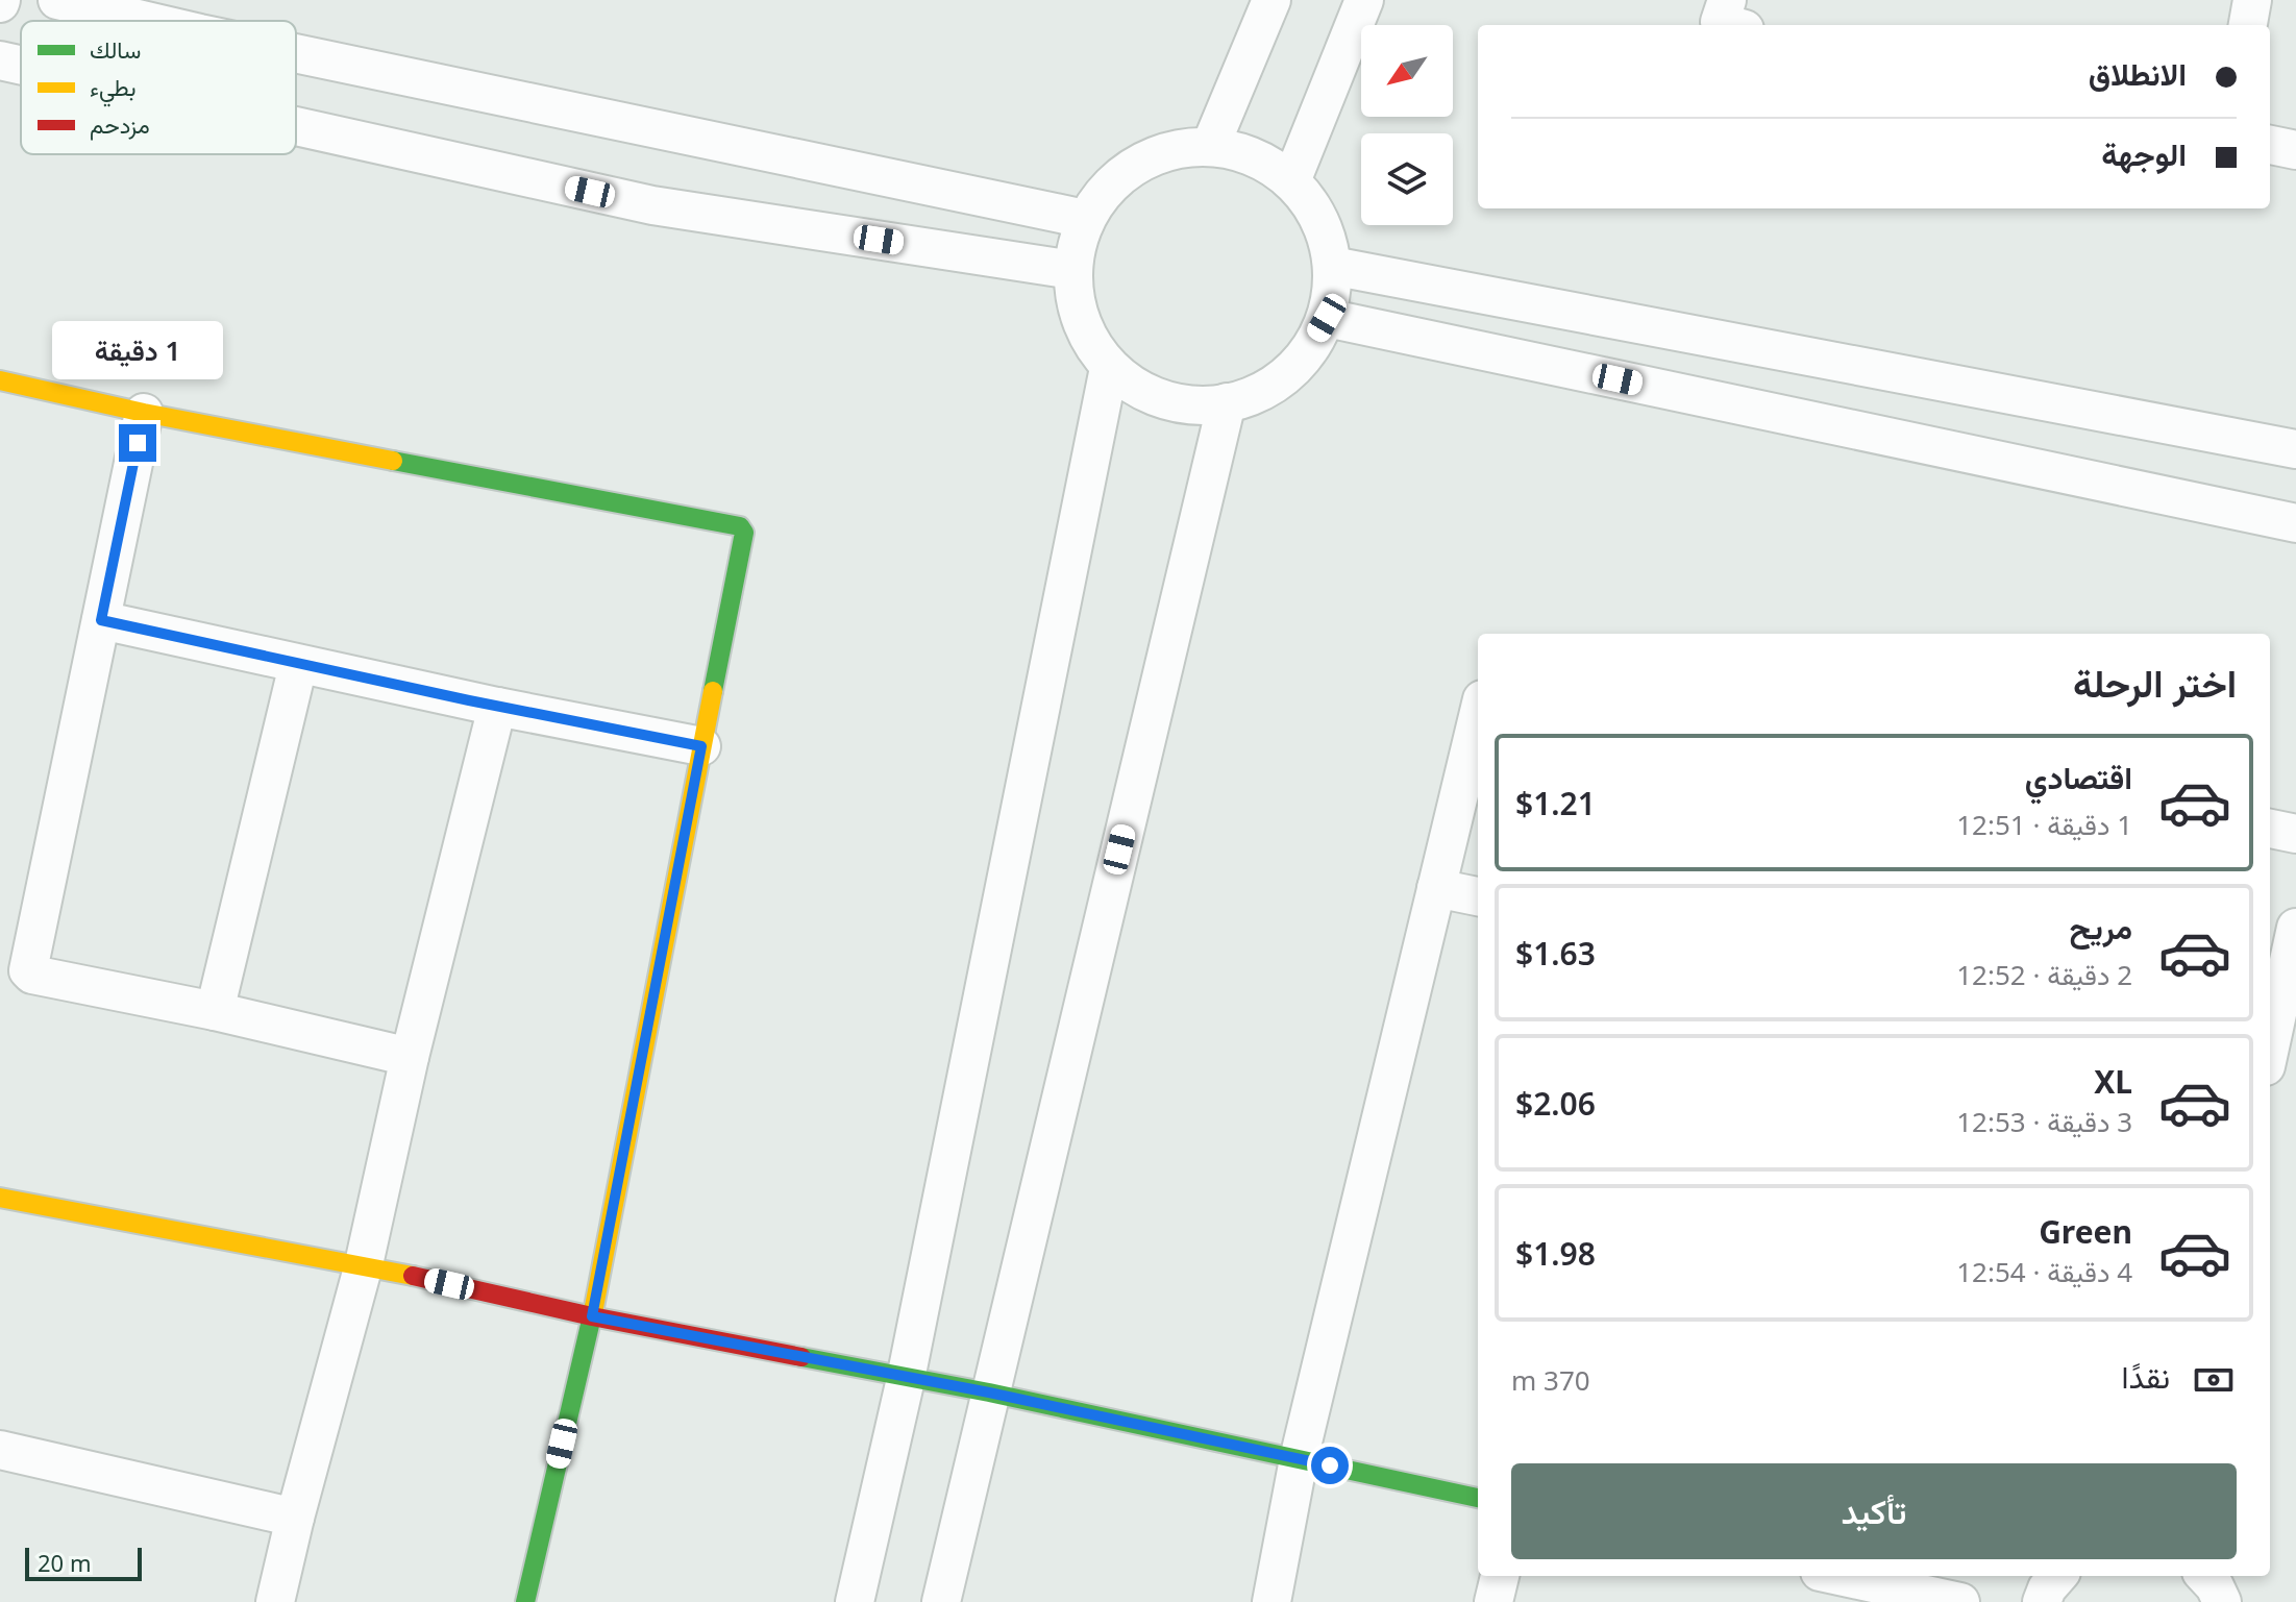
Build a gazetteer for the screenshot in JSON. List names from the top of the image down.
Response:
{
  "legend": ["سالك", "بطيء", "مزدحم"],
  "scale_bar": "20 m",
  "north": "bottom left",
  "page": {
    "banner": ["الانطلاق", "الوجهة"],
    "bubble": "1 دقيقة",
    "heading": "اختر الرحلة",
    "list": [
      {
        "name": "اقتصادي",
        "note": "1 دقيقة · 12:51",
        "value": "$1.21"
      },
      {
        "name": "مريح",
        "note": "2 دقيقة · 12:52",
        "value": "$1.63"
      },
      {
        "name": "XL",
        "note": "3 دقيقة · 12:53",
        "value": "$2.06"
      },
      {
        "name": "Green",
        "note": "4 دقيقة · 12:54",
        "value": "$1.98"
      }
    ],
    "pay": ["نقدًا", "370 m"],
    "buttons": "تأكيد",
    "scale": "20 m"
  }
}
